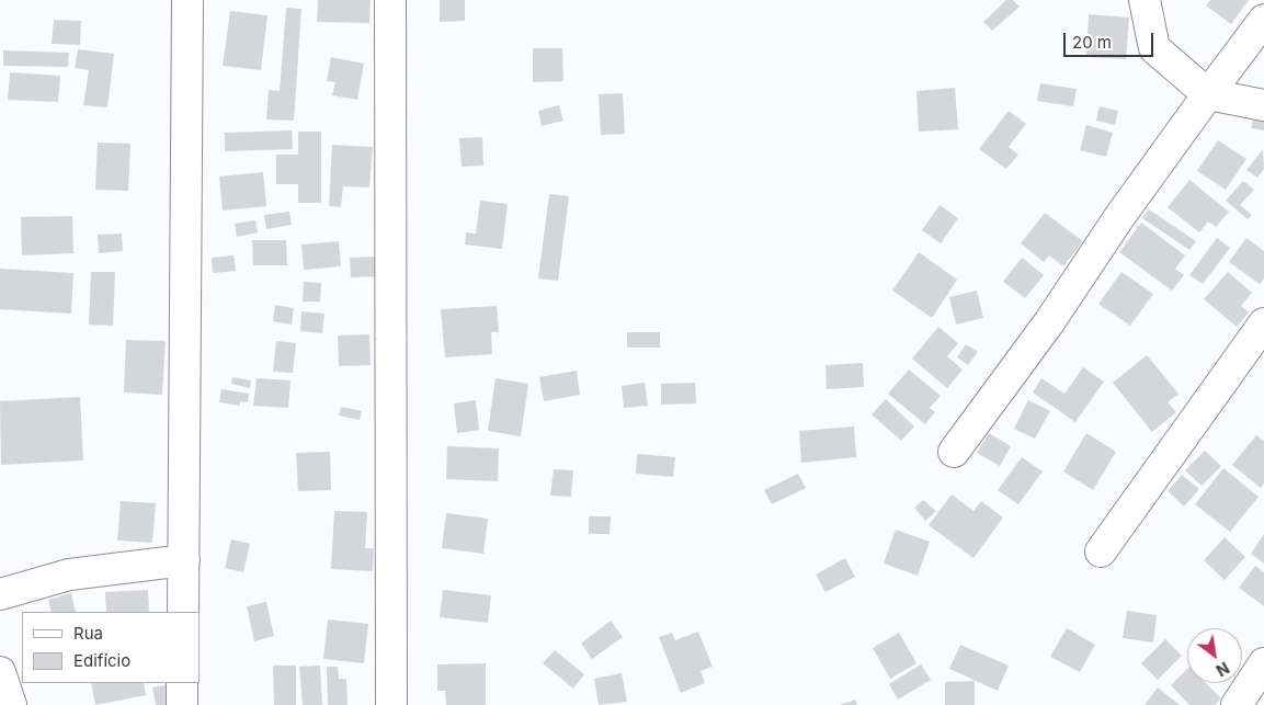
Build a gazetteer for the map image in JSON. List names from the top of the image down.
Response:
{
  "legend": ["Rua", "Edifício"],
  "scale_bar": "20 m",
  "north": "bottom right"
}
